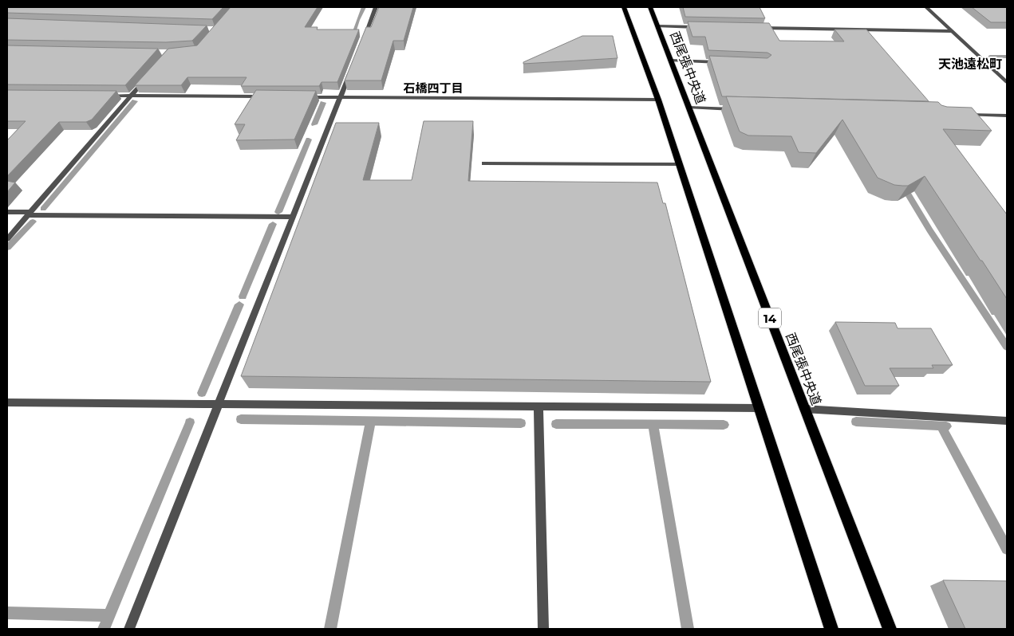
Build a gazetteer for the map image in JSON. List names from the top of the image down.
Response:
{
  "streets": {
    "main road": ["西尾張中央道", "14"]
  },
  "districts": ["天池遠松町", "石橋四丁目"]
}
